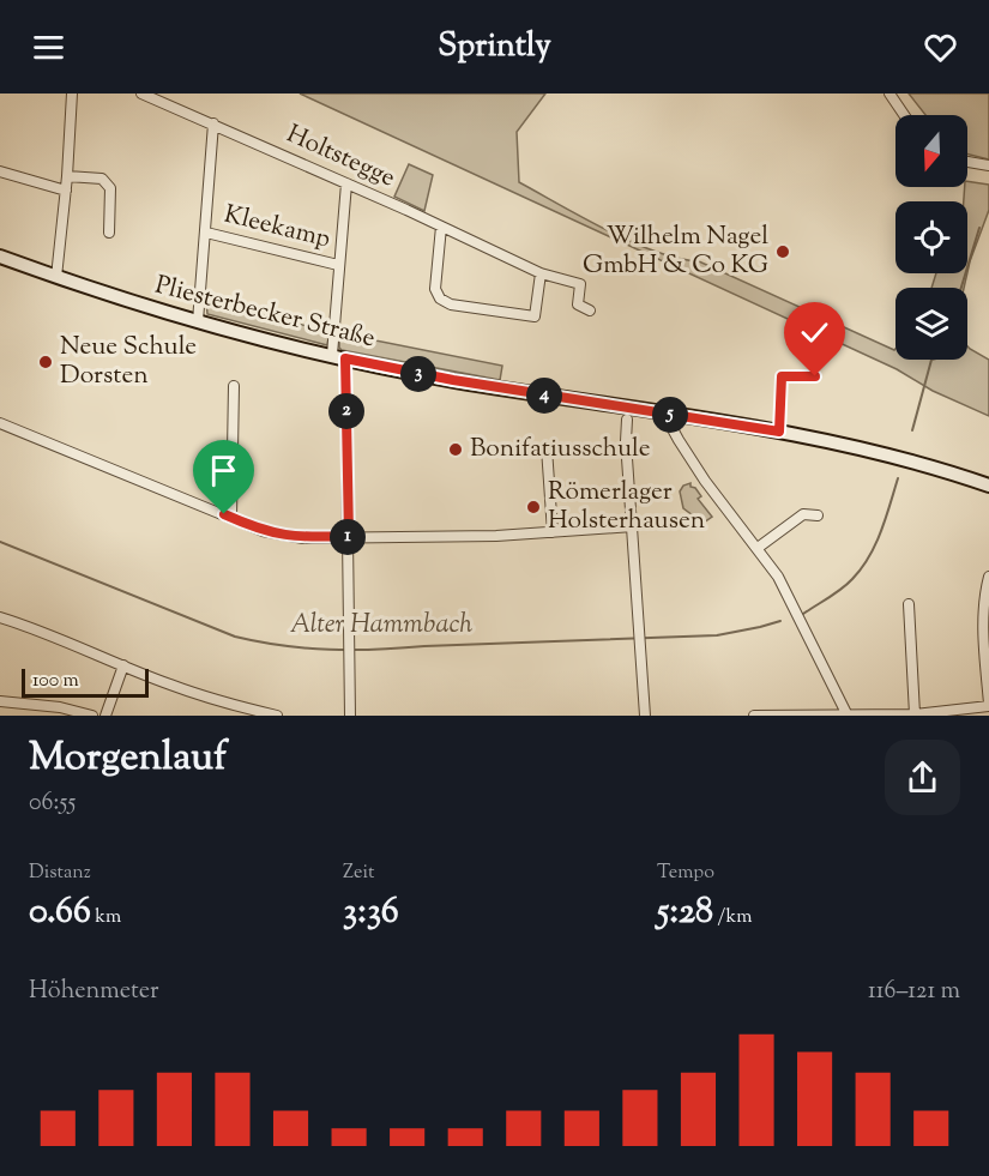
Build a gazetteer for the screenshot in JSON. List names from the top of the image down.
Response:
{
  "streets": {
    "main road": ["Pliesterbecker Straße"],
    "street": ["Holtstegge", "Kleekamp"]
  },
  "water": ["Alter Hammbach"],
  "places": [
    "Wilhelm Nagel GmbH & Co KG",
    "Neue Schule Dorsten",
    "Bonifatiusschule",
    "Römerlager Holsterhausen"
  ],
  "scale_bar": "100 m",
  "north": "bottom",
  "page": {
    "header": "Sprintly",
    "pins": [
      "3",
      "4",
      "2",
      "5",
      "1"
    ],
    "scale": "100 m",
    "heading": ["Morgenlauf", "06:55"],
    "stats": [
      ["Distanz", "0.66 km"],
      ["Zeit", "3:36"],
      ["Tempo", "5:28 /km"]
    ],
    "chart": ["Höhenmeter", "116–121 m"]
  }
}
